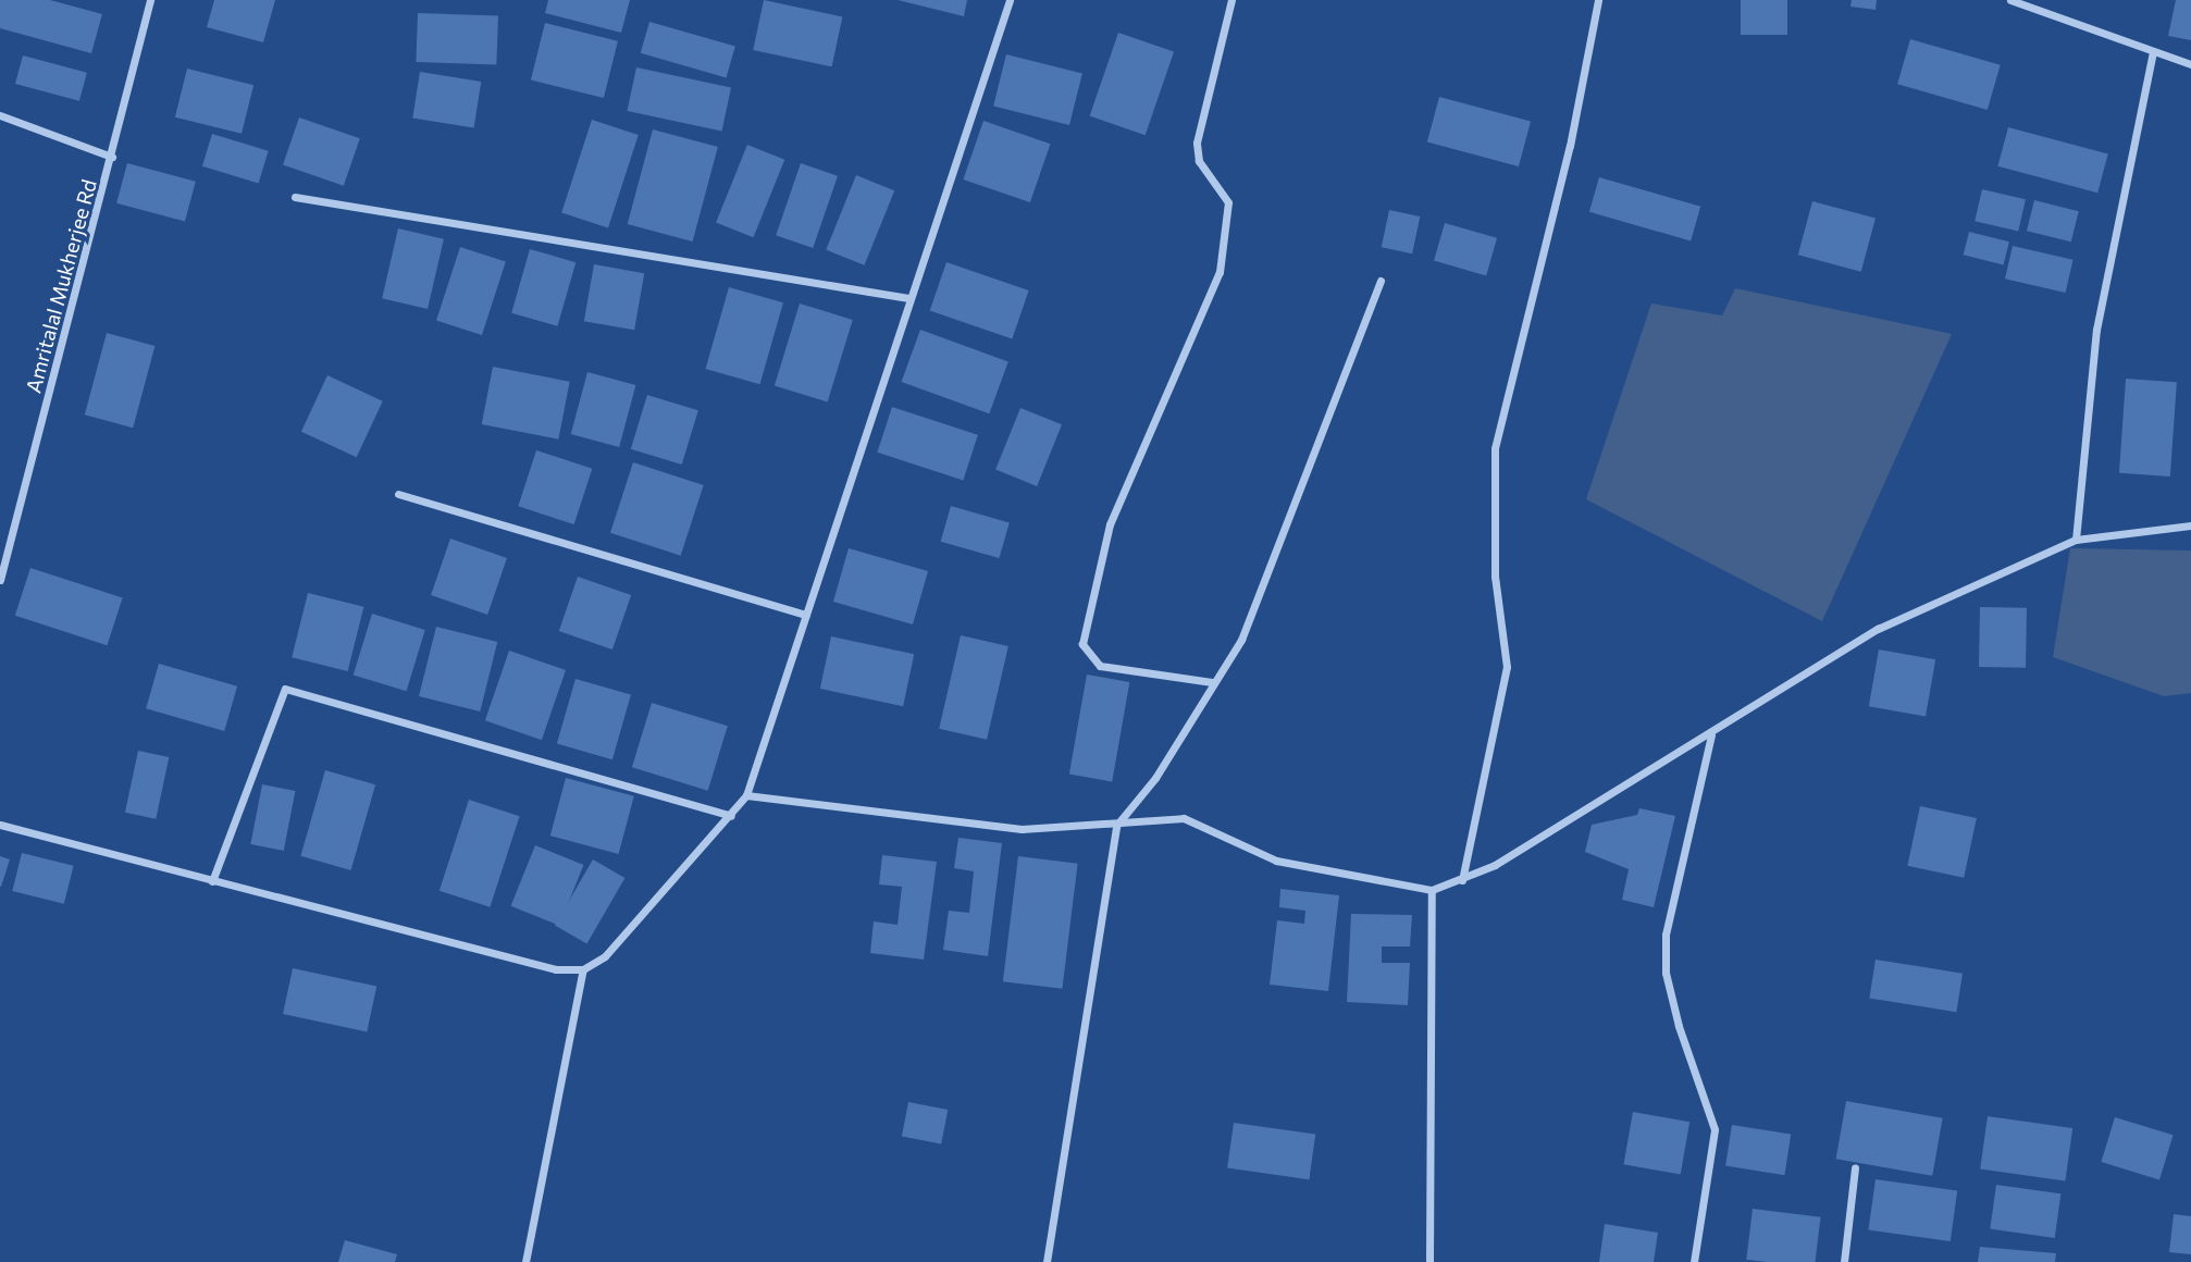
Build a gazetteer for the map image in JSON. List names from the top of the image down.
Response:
{
  "streets": {
    "street": ["Amritalal Mukherjee Rd"]
  }
}
